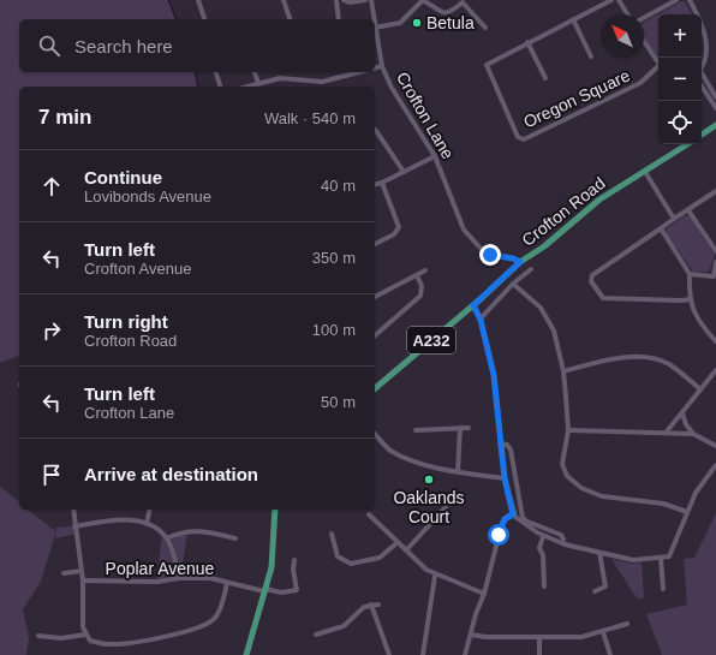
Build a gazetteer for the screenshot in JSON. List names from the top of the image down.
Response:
{
  "streets": {
    "main road": ["Crofton Road", "A232"],
    "street": ["Oregon Square", "Crofton Lane", "Poplar Avenue"]
  },
  "crossings": [
    ["Crofton Lane", "Crofton Road"]
  ],
  "places": ["Betula", "Oaklands Court"],
  "north": "top left",
  "page": {
    "map_buttons": ["+", "−"],
    "search": "Search here",
    "heading": ["7 min", "Walk · 540 m"],
    "list": [
      ["Continue", "Lovibonds Avenue", "40 m"],
      ["Turn left", "Crofton Avenue", "350 m"],
      ["Turn right", "Crofton Road", "100 m"],
      ["Turn left", "Crofton Lane", "50 m"],
      "Arrive at destination"
    ]
  }
}
